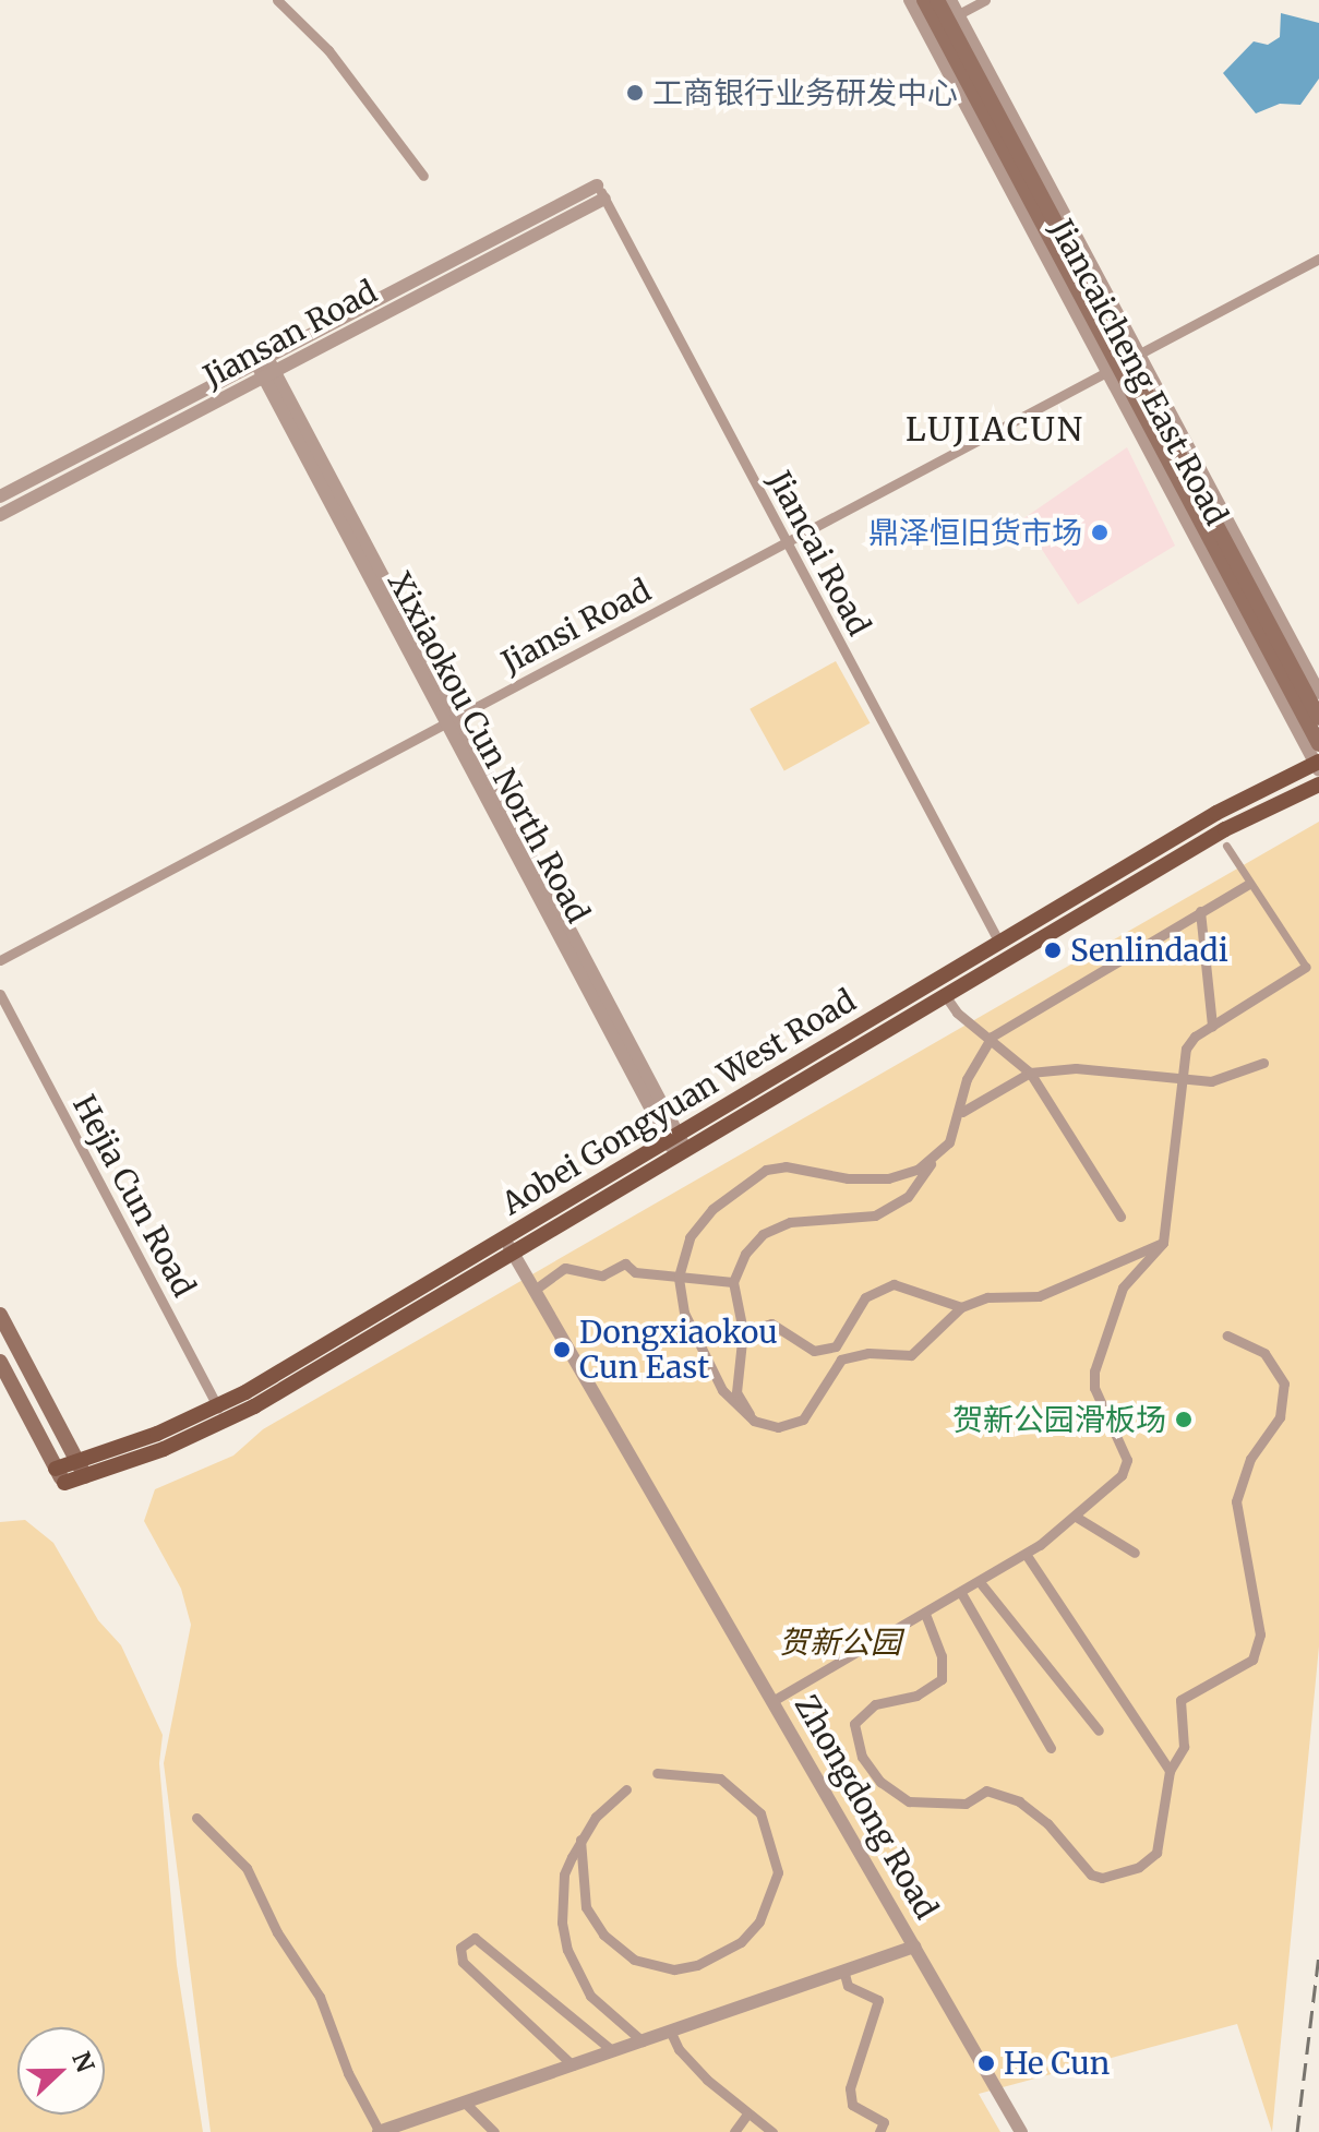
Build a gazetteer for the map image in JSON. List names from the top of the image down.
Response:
{
  "streets": {
    "main road": ["Jiancaicheng East Road", "Aobei Gongyuan West Road"],
    "street": [
      "Jiansan Road",
      "Jiancai Road",
      "Jiansi Road",
      "Xixiaokou Cun North Road",
      "Hejia Cun Road",
      "Zhongdong Road"
    ]
  },
  "crossings": [
    ["Jiansan Road", "Jiancai Road"],
    ["Jiansan Road", "Xixiaokou Cun North Road"],
    ["Jiancaicheng East Road", "Jiansi Road"],
    ["Jiancaicheng East Road", "Aobei Gongyuan West Road"],
    ["Jiancai Road", "Jiansi Road"],
    ["Jiancai Road", "Aobei Gongyuan West Road"],
    ["Jiansi Road", "Xixiaokou Cun North Road"],
    ["Xixiaokou Cun North Road", "Aobei Gongyuan West Road"],
    ["Aobei Gongyuan West Road", "Hejia Cun Road"],
    ["Aobei Gongyuan West Road", "Zhongdong Road"]
  ],
  "districts": ["LUJIACUN"],
  "parks": ["贺新公园"],
  "places": [
    "工商银行业务研发中心",
    "鼎泽恒旧货市场",
    "Senlindadi",
    "Dongxiaokou Cun East",
    "贺新公园滑板场",
    "He Cun"
  ],
  "north": "right"
}
